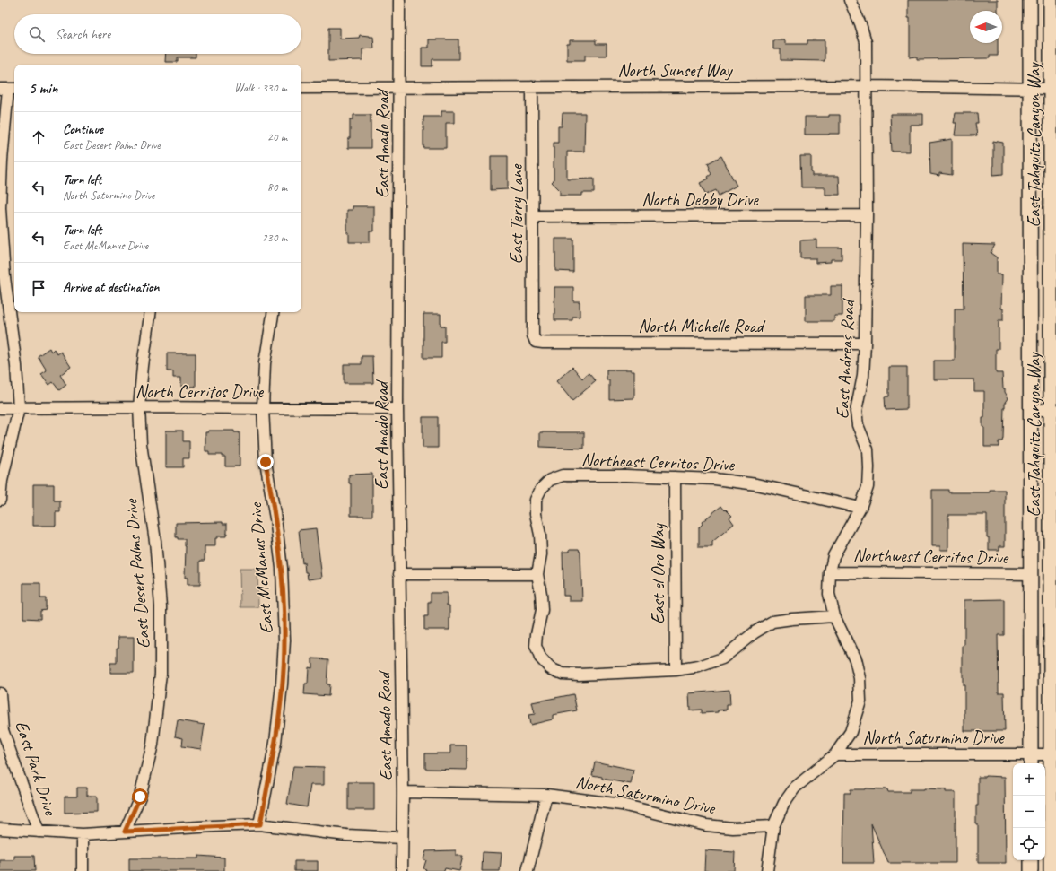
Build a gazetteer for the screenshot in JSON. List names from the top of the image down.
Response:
{
  "streets": {
    "main road": ["East Tahquitz Canyon Way"],
    "street": [
      "North Sunset Way",
      "East Amado Road",
      "North Debby Drive",
      "East Terry Lane",
      "North Michelle Road",
      "East Andreas Road",
      "North Cerritos Drive",
      "Northeast Cerritos Drive",
      "Northwest Cerritos Drive",
      "East McManus Drive",
      "East Desert Palms Drive",
      "East el Oro Way",
      "North Saturmino Drive",
      "East Park Drive"
    ]
  },
  "crossings": [
    ["North Sunset Way", "East Amado Road"],
    ["North Sunset Way", "East Tahquitz Canyon Way"],
    ["North Sunset Way", "East Terry Lane"],
    ["North Sunset Way", "East Andreas Road"],
    ["East Amado Road", "North Cerritos Drive"],
    ["East Amado Road", "North Saturmino Drive"],
    ["East Tahquitz Canyon Way", "Northwest Cerritos Drive"],
    ["East Tahquitz Canyon Way", "North Saturmino Drive"],
    ["North Debby Drive", "East Terry Lane"],
    ["North Debby Drive", "East Andreas Road"],
    ["East Terry Lane", "North Michelle Road"],
    ["North Michelle Road", "East Andreas Road"],
    ["East Andreas Road", "Northeast Cerritos Drive"],
    ["East Andreas Road", "Northwest Cerritos Drive"],
    ["East Andreas Road", "North Saturmino Drive"],
    ["North Cerritos Drive", "East McManus Drive"],
    ["North Cerritos Drive", "East Desert Palms Drive"],
    ["Northeast Cerritos Drive", "East el Oro Way"]
  ],
  "north": "left",
  "page": {
    "search": "Search here",
    "heading": ["5 min", "Walk · 330 m"],
    "list": [
      ["Continue", "East Desert Palms Drive", "20 m"],
      ["Turn left", "North Saturmino Drive", "80 m"],
      ["Turn left", "East McManus Drive", "230 m"],
      "Arrive at destination"
    ],
    "map_buttons": ["+", "−"]
  }
}
